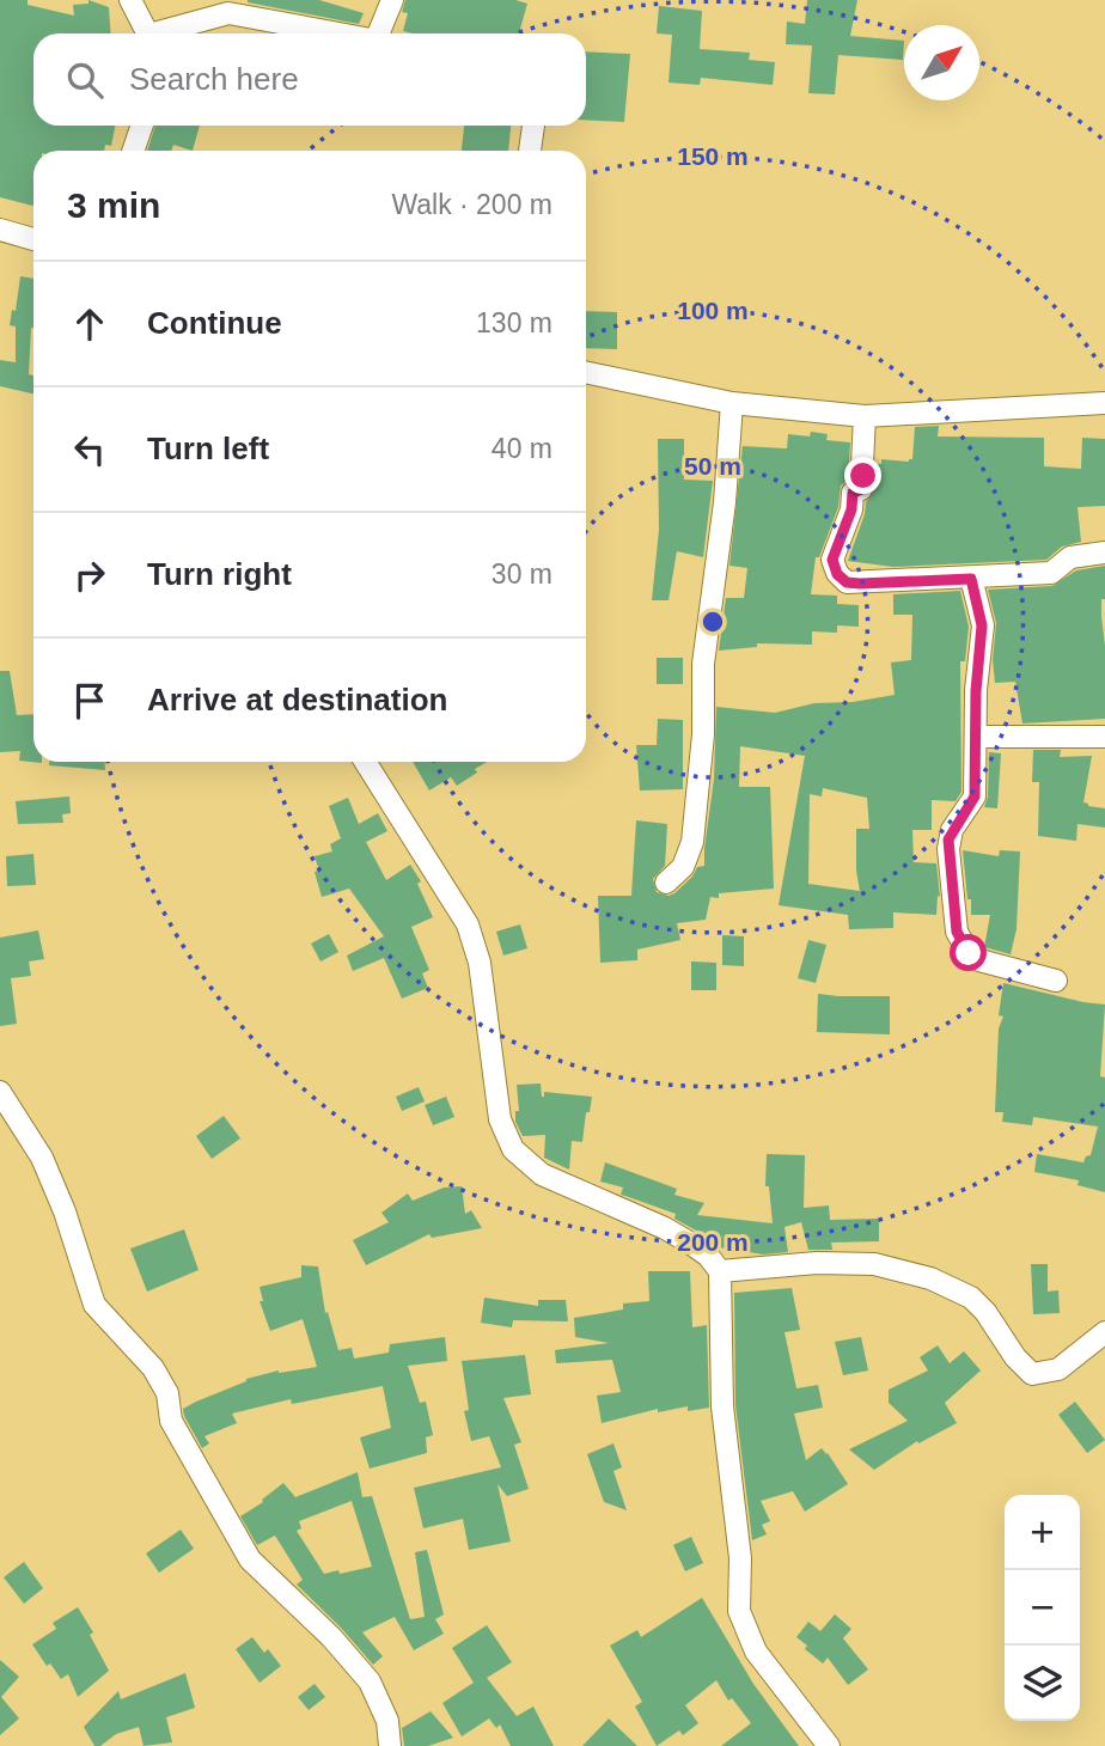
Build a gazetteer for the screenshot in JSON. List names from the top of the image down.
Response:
{
  "north": "top right",
  "page": {
    "search": "Search here",
    "heading": ["3 min", "Walk · 200 m"],
    "list": [
      ["Continue", "130 m"],
      ["Turn left", "40 m"],
      ["Turn right", "30 m"],
      "Arrive at destination"
    ],
    "map_buttons": ["+", "−"]
  },
  "rings": [
    "150 m",
    "100 m",
    "50 m",
    "200 m"
  ]
}
